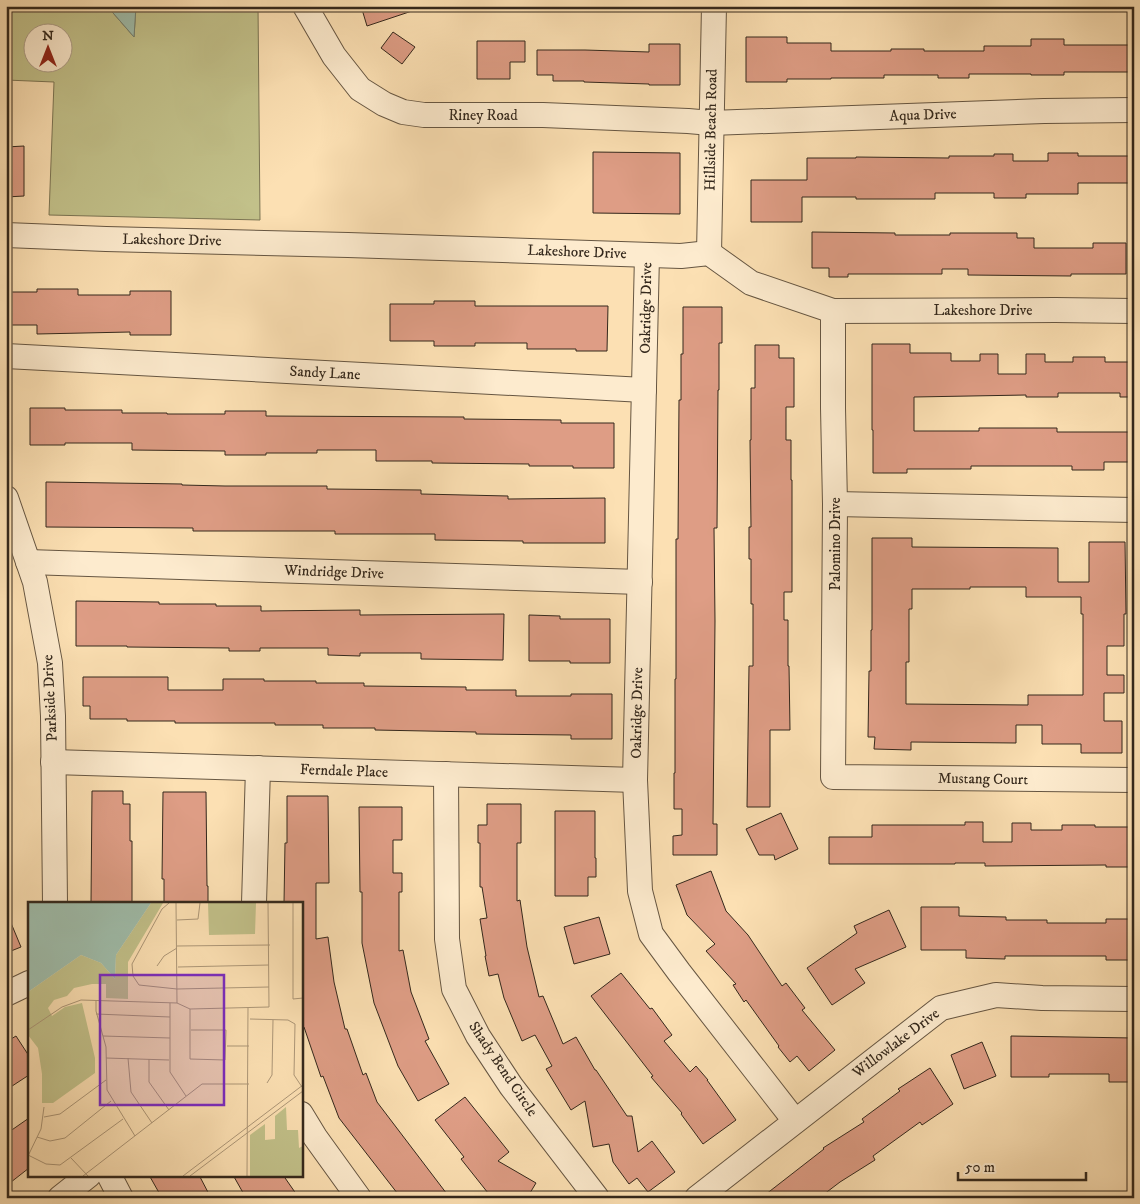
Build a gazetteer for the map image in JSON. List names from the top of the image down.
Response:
{
  "streets": {
    "street": [
      "Riney Road",
      "Aqua Drive",
      "Hillside Beach Road",
      "Lakeshore Drive",
      "Oakridge Drive",
      "Sandy Lane",
      "Palomino Drive",
      "Windridge Drive",
      "Parkside Drive",
      "Ferndale Place",
      "Mustang Court",
      "Willowlake Drive",
      "Shady Bend Circle"
    ]
  },
  "crossings": [
    ["Riney Road", "Aqua Drive"],
    ["Riney Road", "Hillside Beach Road"],
    ["Aqua Drive", "Hillside Beach Road"],
    ["Hillside Beach Road", "Lakeshore Drive"],
    ["Lakeshore Drive", "Oakridge Drive"],
    ["Lakeshore Drive", "Palomino Drive"],
    ["Oakridge Drive", "Sandy Lane"],
    ["Oakridge Drive", "Windridge Drive"],
    ["Oakridge Drive", "Ferndale Place"],
    ["Oakridge Drive", "Willowlake Drive"],
    ["Palomino Drive", "Mustang Court"],
    ["Windridge Drive", "Parkside Drive"],
    ["Parkside Drive", "Ferndale Place"],
    ["Ferndale Place", "Shady Bend Circle"]
  ],
  "scale_bar": "50 m",
  "north": "top"
}
